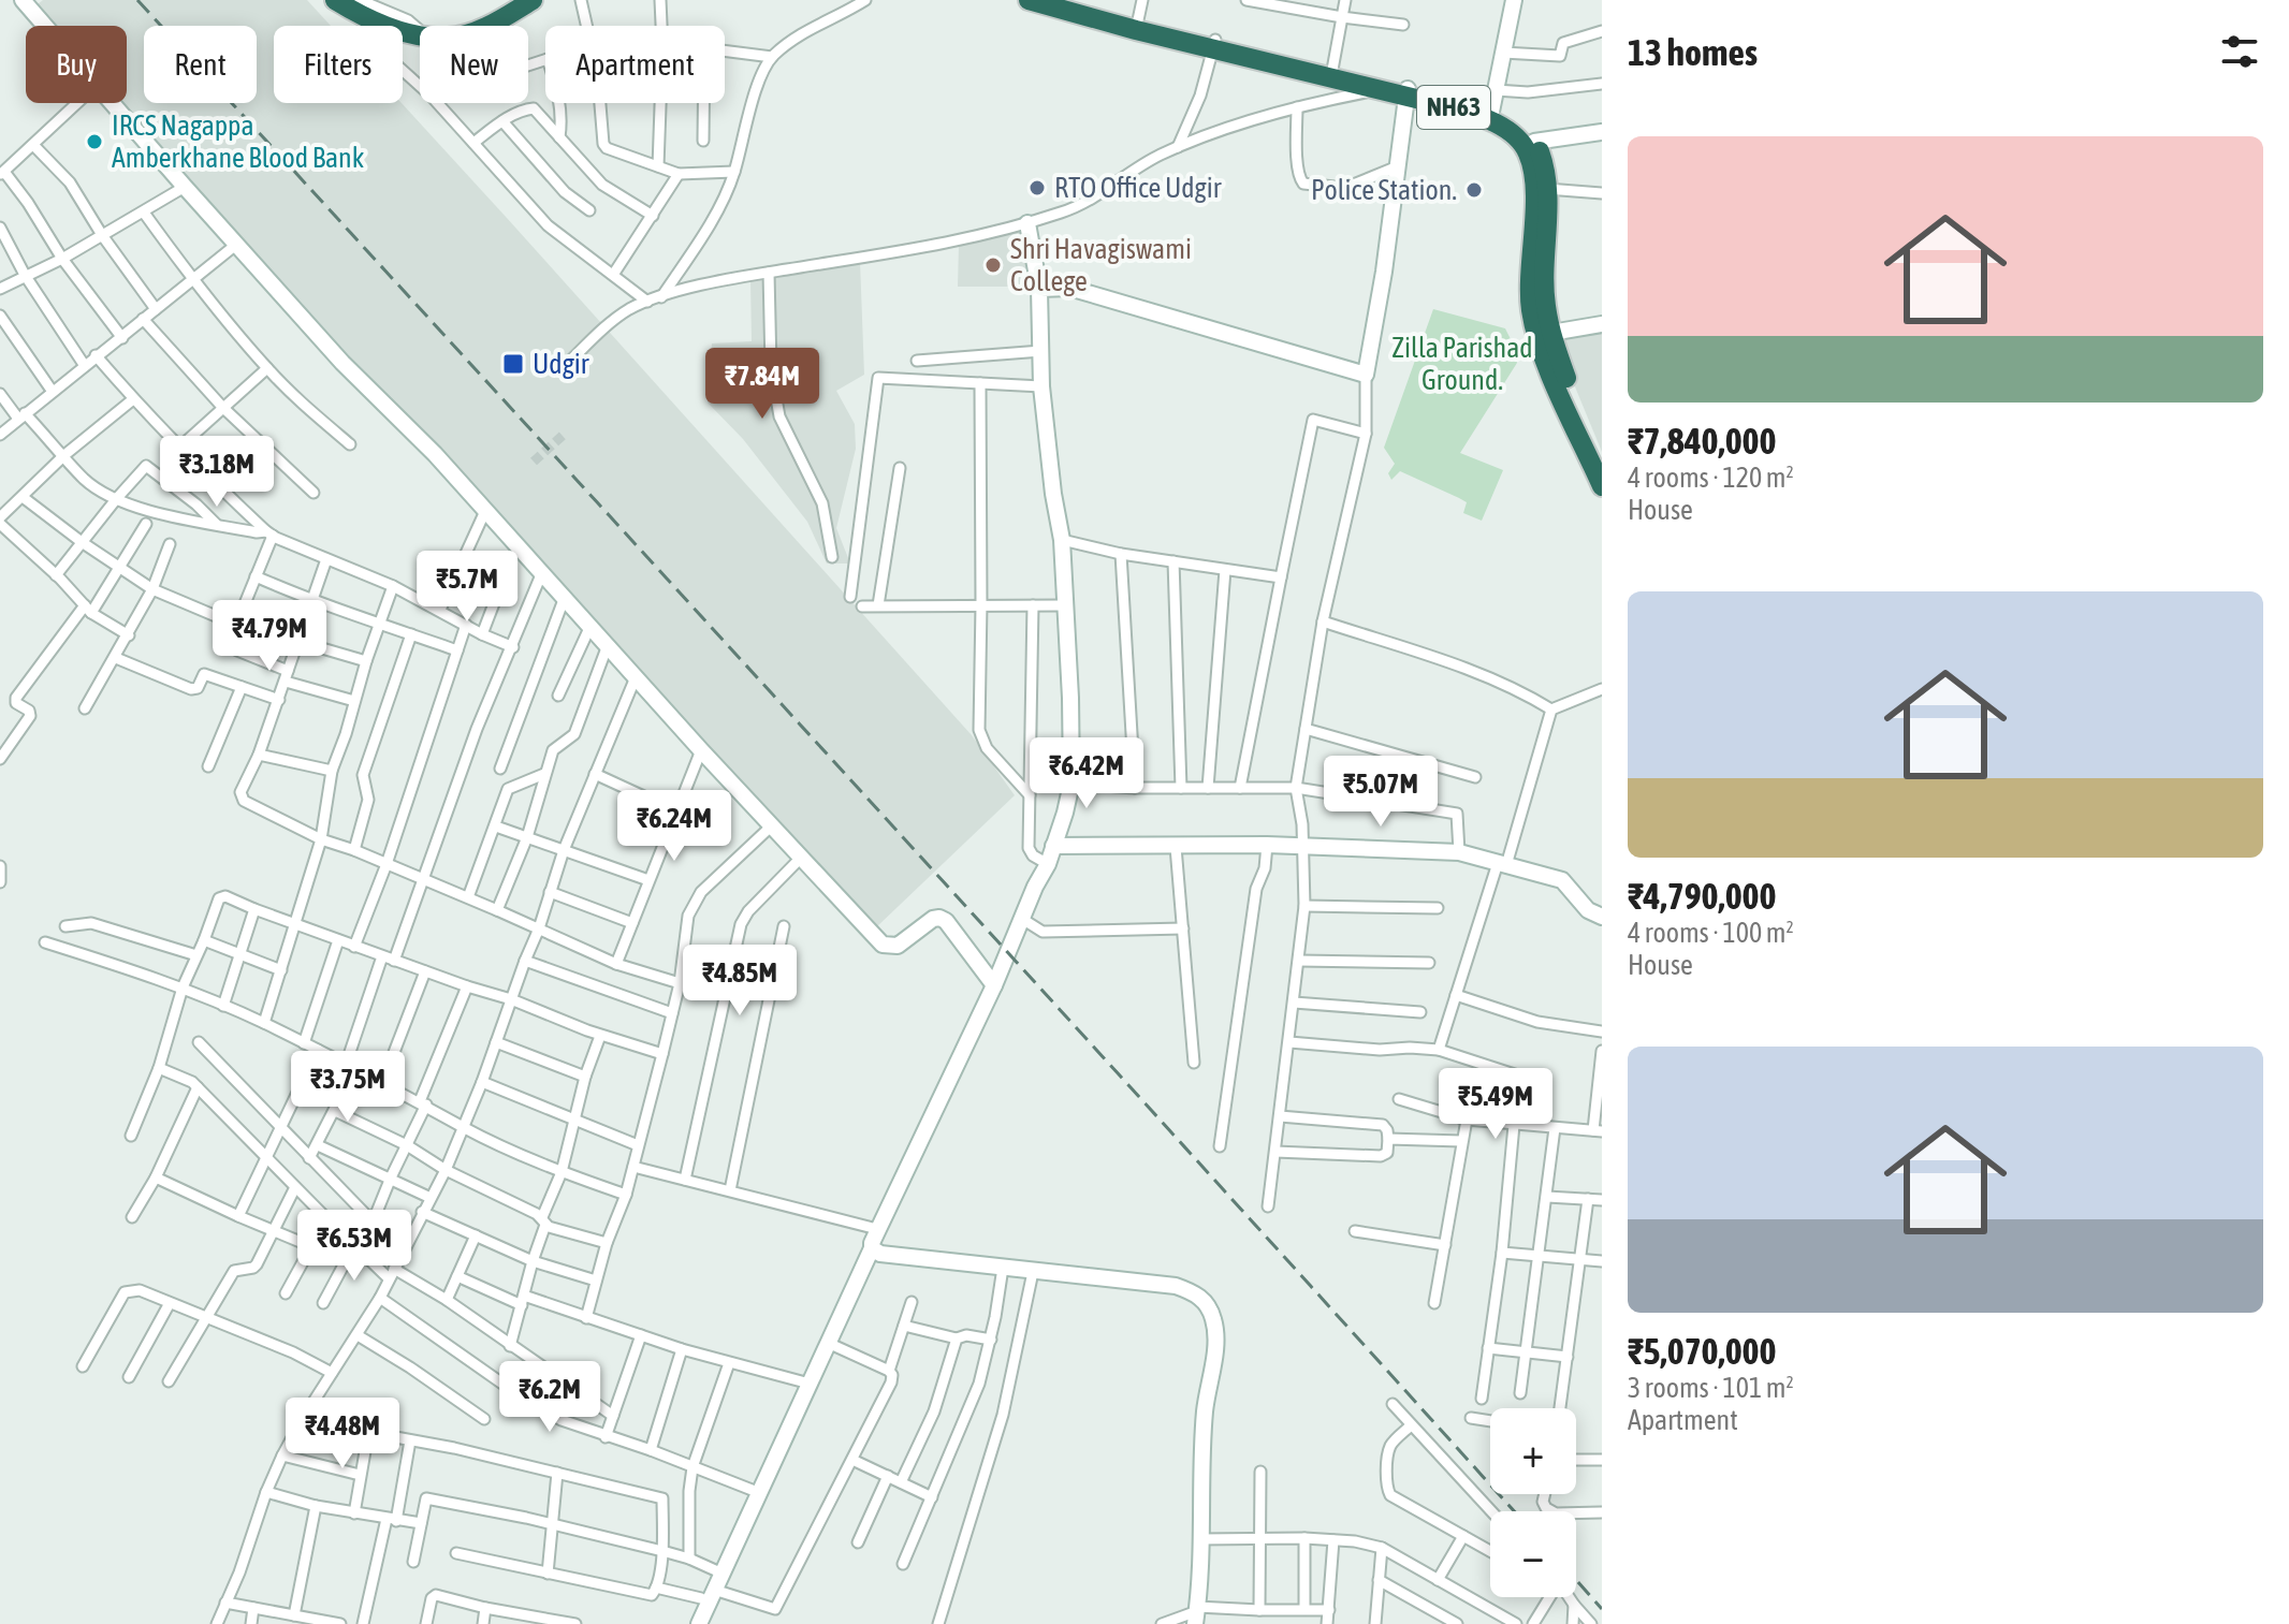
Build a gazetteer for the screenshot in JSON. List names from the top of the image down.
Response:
{
  "streets": {
    "highway": ["NH63"]
  },
  "parks": ["Zilla Parishad Ground."],
  "places": {
    "other": [
      "IRCS Nagappa Amberkhane Blood Bank",
      "RTO Office Udgir",
      "Police Station.",
      "Shri Havagiswami College"
    ],
    "transit": ["Udgir"]
  },
  "page": {
    "heading": "13 homes",
    "chip": [
      "Buy",
      "Rent",
      "Filters",
      "New",
      "Apartment"
    ],
    "list": [
      {
        "name": "₹7,840,000",
        "note": "4 rooms · 120 m² · House"
      },
      {
        "name": "₹4,790,000",
        "note": "4 rooms · 100 m² · House"
      },
      {
        "name": "₹5,070,000",
        "note": "3 rooms · 101 m² · Apartment"
      }
    ],
    "price": [
      "₹7.84M",
      "₹3.18M",
      "₹5.7M",
      "₹4.79M",
      "₹6.42M",
      "₹5.07M",
      "₹6.24M",
      "₹4.85M",
      "₹3.75M",
      "₹5.49M",
      "₹6.53M",
      "₹6.2M",
      "₹4.48M"
    ],
    "map_buttons": ["+", "−"]
  }
}
